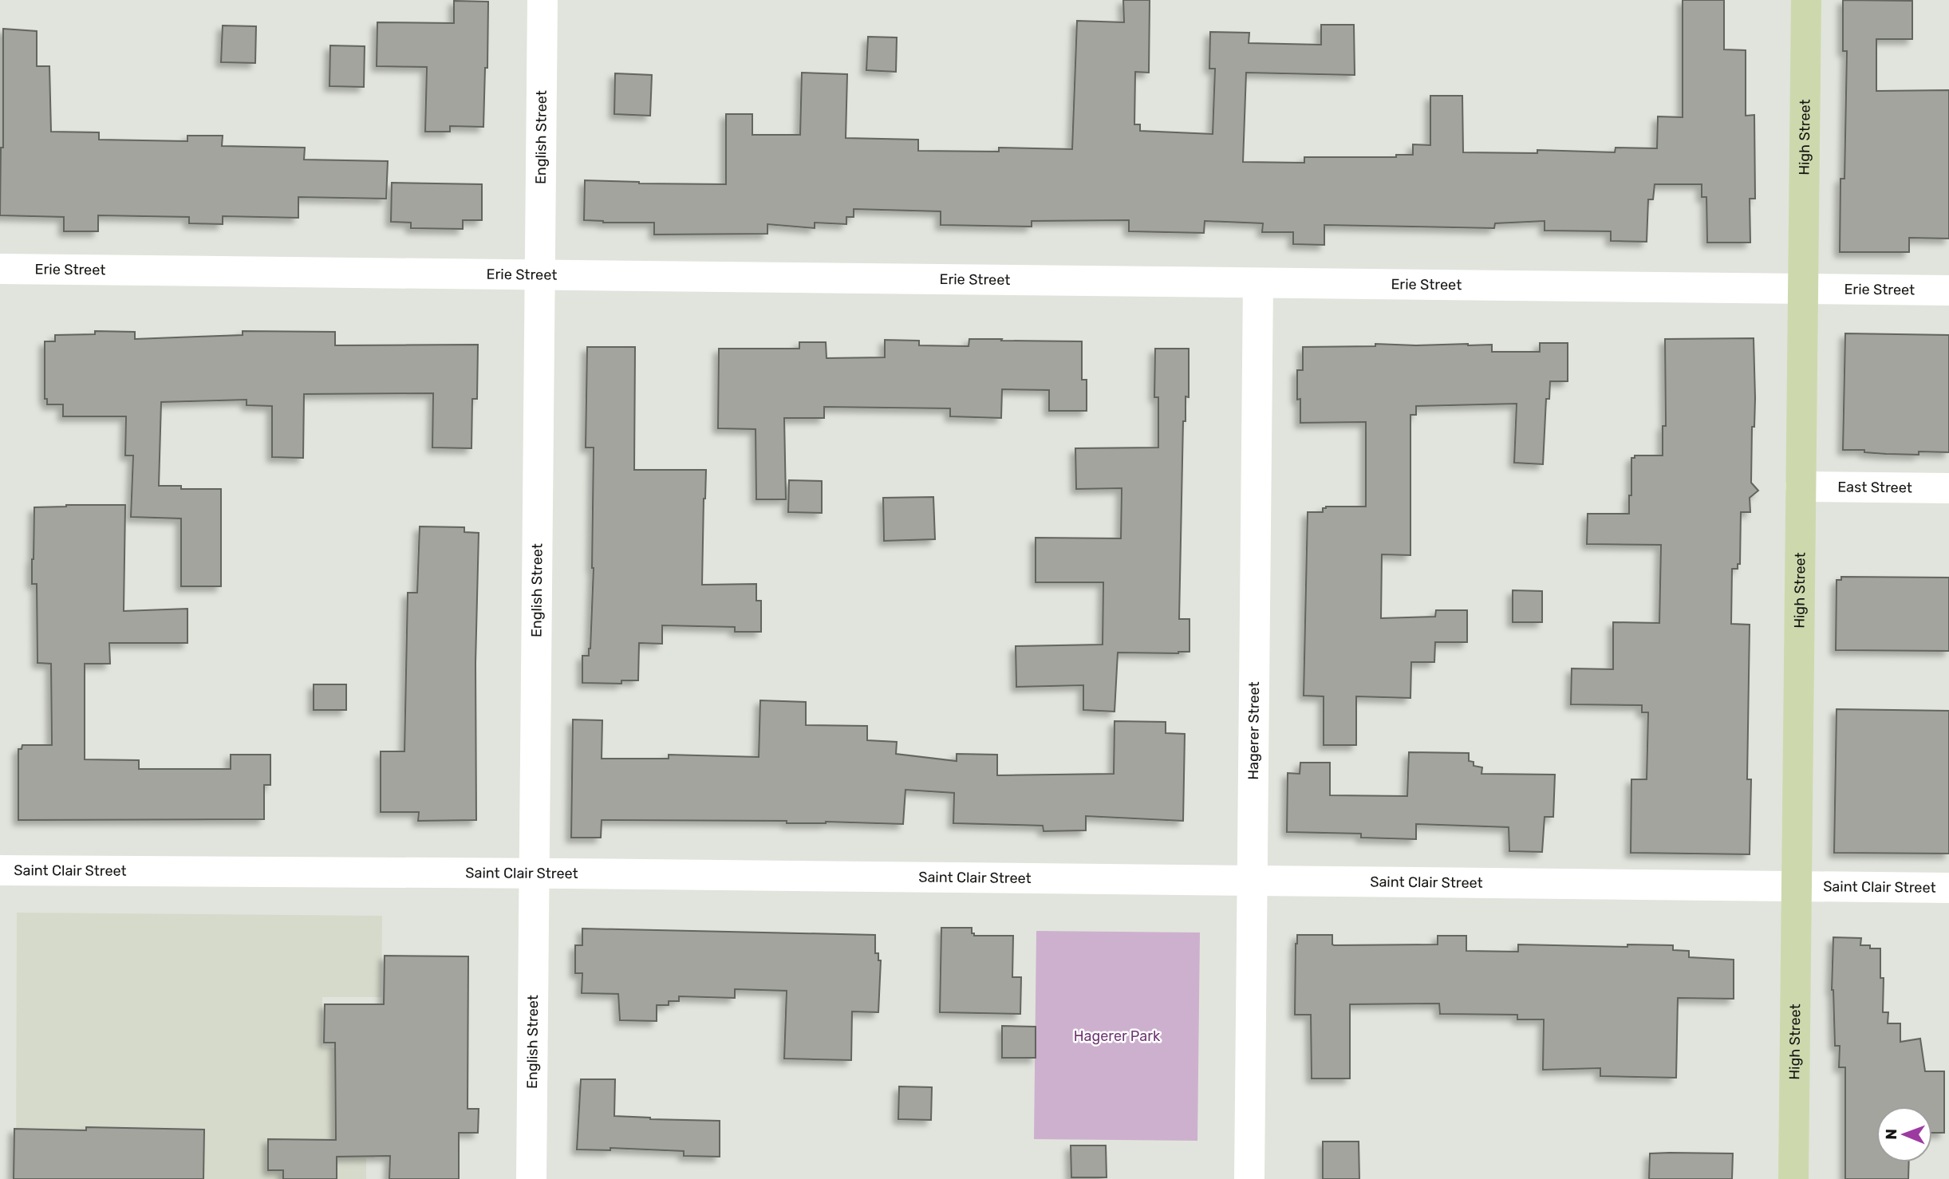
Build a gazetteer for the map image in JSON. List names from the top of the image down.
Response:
{
  "streets": {
    "main road": ["High Street"],
    "street": [
      "English Street",
      "Erie Street",
      "East Street",
      "Hagerer Street",
      "Saint Clair Street"
    ]
  },
  "crossings": [
    ["English Street", "Erie Street"],
    ["English Street", "Saint Clair Street"],
    ["High Street", "Erie Street"],
    ["High Street", "East Street"],
    ["High Street", "Saint Clair Street"],
    ["Erie Street", "Hagerer Street"],
    ["Hagerer Street", "Saint Clair Street"]
  ],
  "parks": ["Hagerer Park"],
  "north": "left"
}
